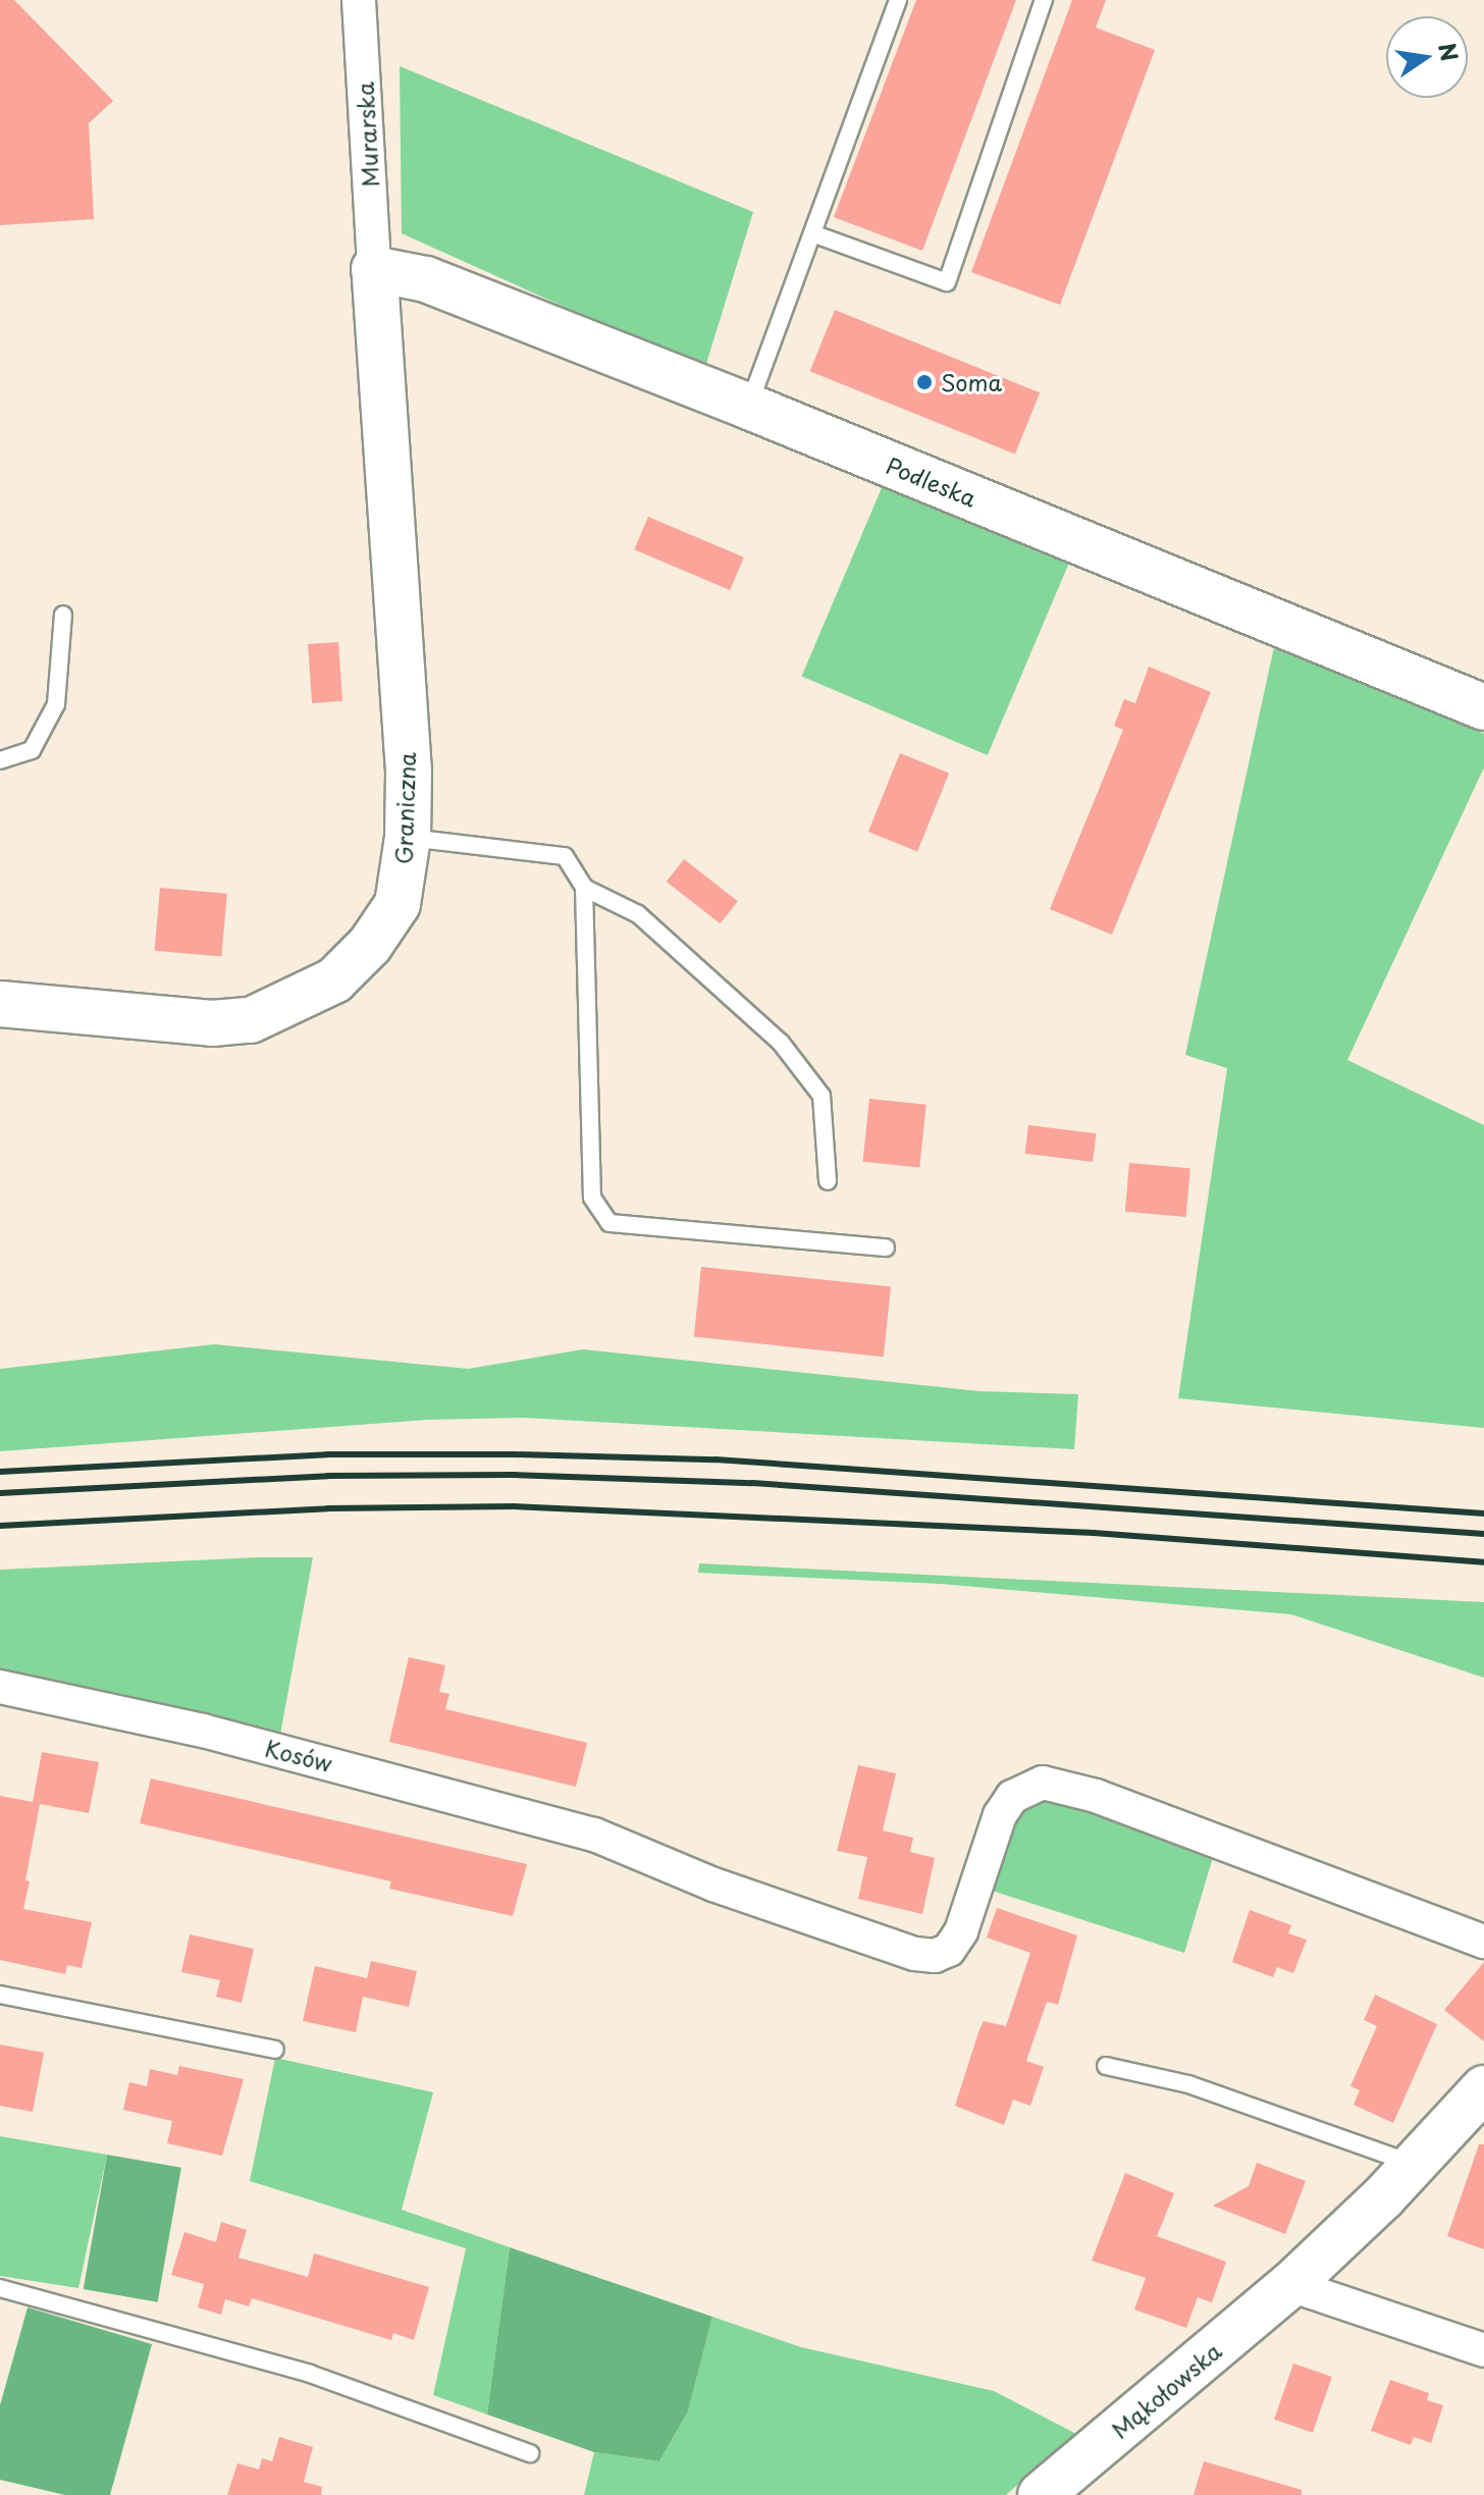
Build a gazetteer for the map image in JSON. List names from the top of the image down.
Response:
{
  "streets": {
    "street": [
      "Murarska",
      "Podleska",
      "Graniczna",
      "Kosów",
      "Mąkołowska"
    ]
  },
  "crossings": [
    ["Murarska", "Podleska"],
    ["Murarska", "Graniczna"],
    ["Podleska", "Graniczna"]
  ],
  "places": ["Soma"],
  "north": "right"
}
